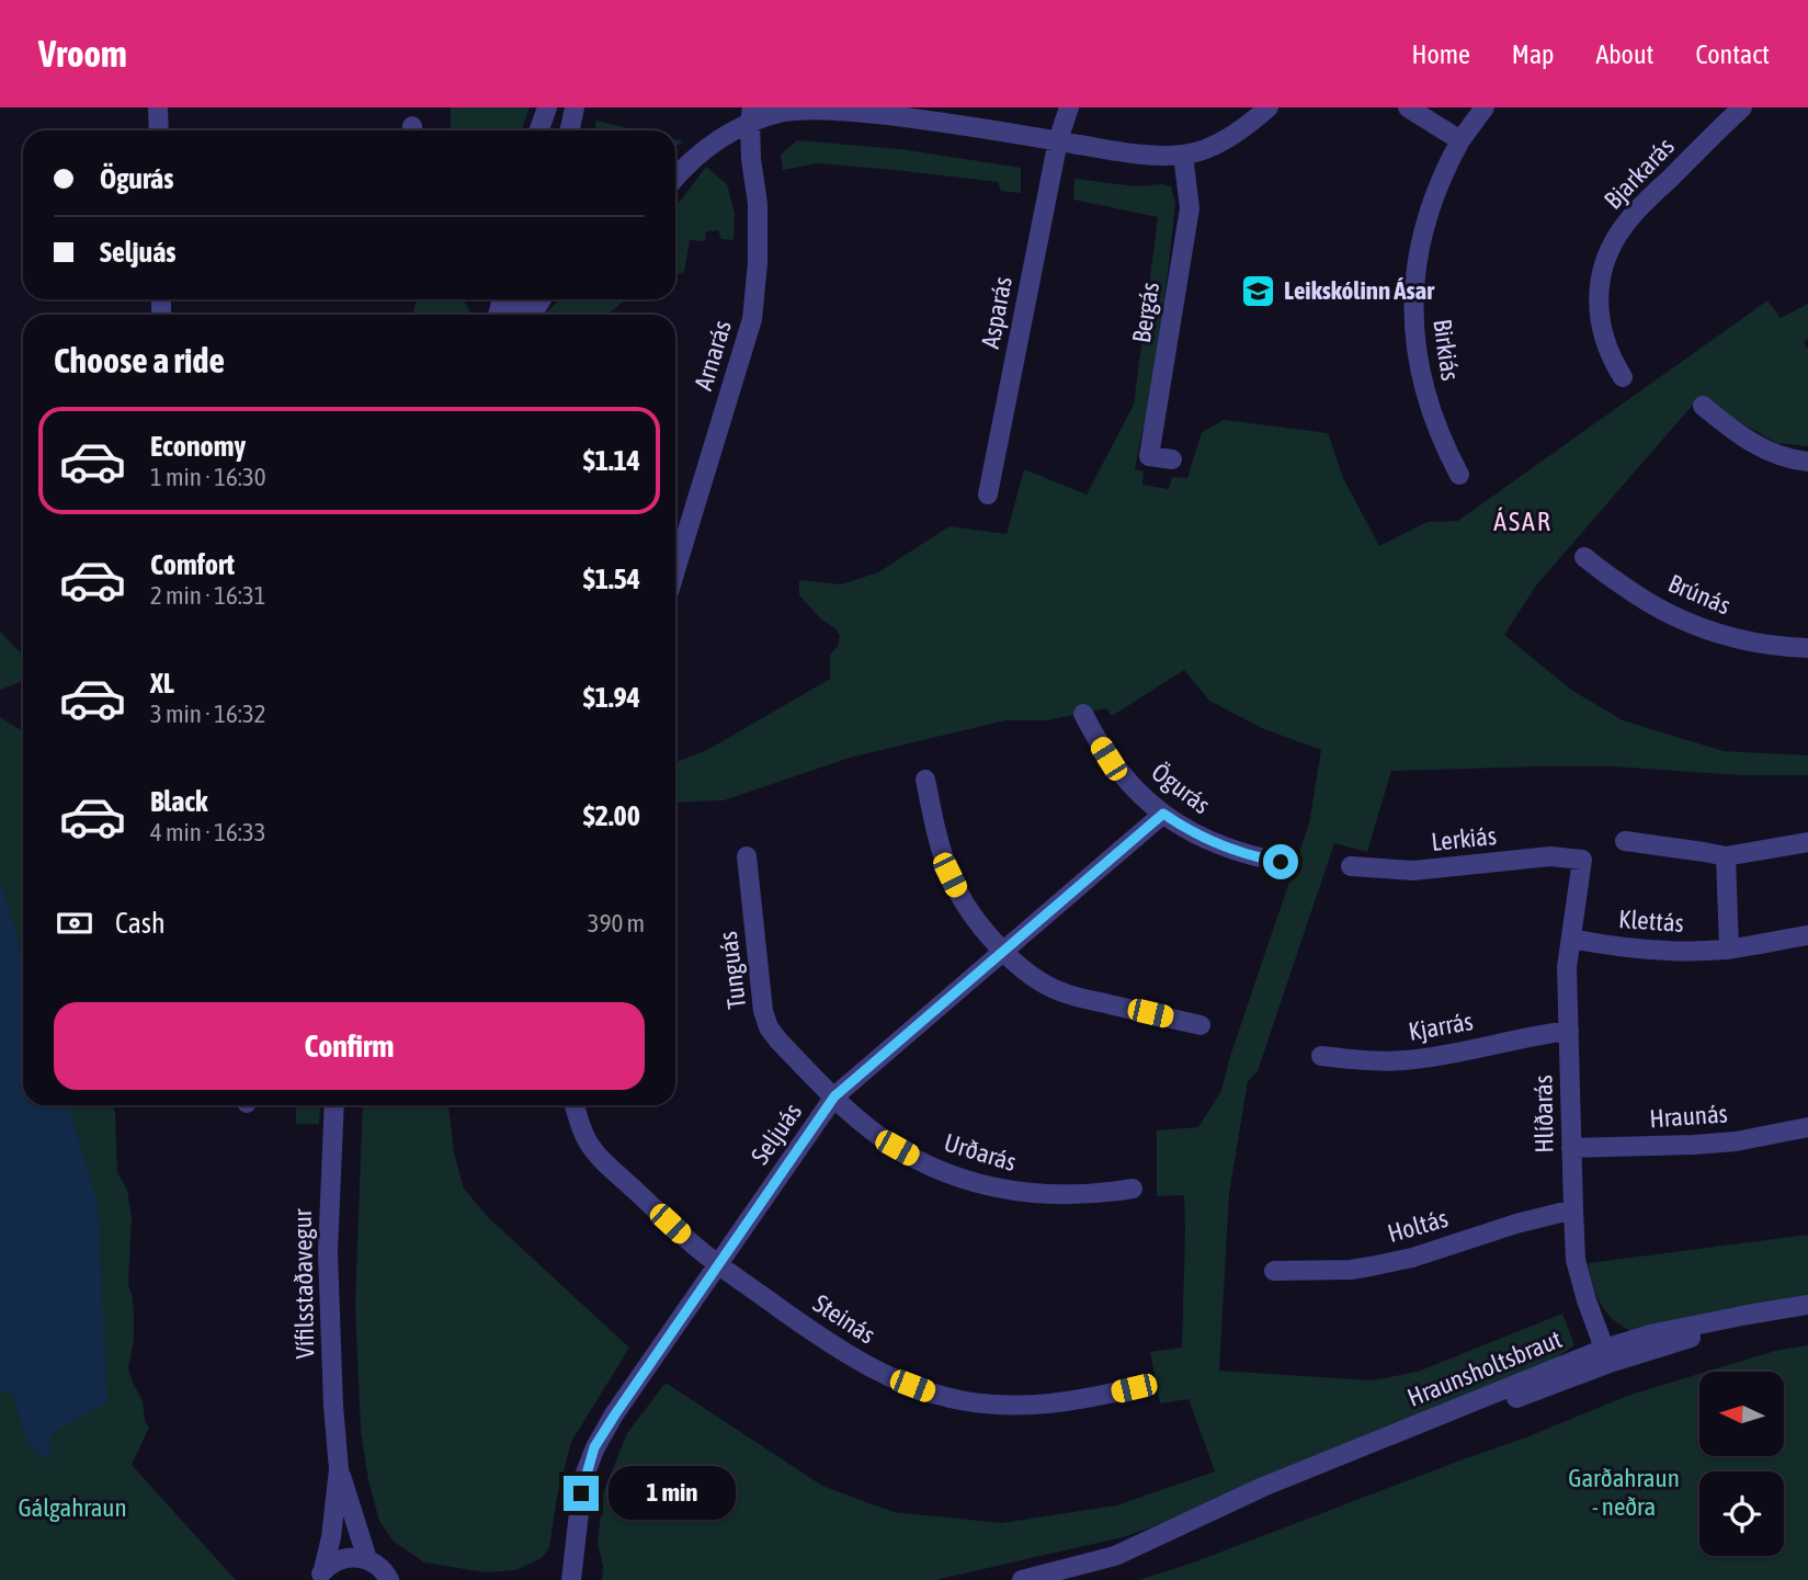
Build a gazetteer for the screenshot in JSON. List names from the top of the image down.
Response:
{
  "streets": {
    "street": [
      "Bjarkarás",
      "Asparás",
      "Bergás",
      "Birkiás",
      "Arnarás",
      "Brúnás",
      "Ögurás",
      "Lerkiás",
      "Klettás",
      "Tunguás",
      "Kjarrás",
      "Hlíðarás",
      "Hraunás",
      "Seljuás",
      "Urðarás",
      "Holtás",
      "Vífilsstaðavegur",
      "Steinás",
      "Hraunsholtsbraut"
    ]
  },
  "crossings": [
    ["Ögurás", "Seljuás"],
    ["Lerkiás", "Hlíðarás"],
    ["Klettás", "Hlíðarás"],
    ["Tunguás", "Seljuás"],
    ["Tunguás", "Urðarás"],
    ["Kjarrás", "Hlíðarás"],
    ["Hlíðarás", "Hraunás"],
    ["Hlíðarás", "Holtás"],
    ["Hlíðarás", "Hraunsholtsbraut"],
    ["Seljuás", "Urðarás"],
    ["Seljuás", "Steinás"]
  ],
  "districts": ["ÁSAR"],
  "parks": ["Garðahraun - neðra", "Gálgahraun"],
  "places": {
    "school or university": ["Leikskólinn Ásar"]
  },
  "north": "left",
  "page": {
    "header": "Vroom",
    "nav": [
      "Home",
      "Map",
      "About",
      "Contact"
    ],
    "banner": ["Ögurás", "Seljuás"],
    "heading": "Choose a ride",
    "list": [
      {
        "name": "Economy",
        "note": "1 min · 16:30",
        "value": "$1.14"
      },
      {
        "name": "Comfort",
        "note": "2 min · 16:31",
        "value": "$1.54"
      },
      {
        "name": "XL",
        "note": "3 min · 16:32",
        "value": "$1.94"
      },
      {
        "name": "Black",
        "note": "4 min · 16:33",
        "value": "$2.00"
      }
    ],
    "pay": ["Cash", "390 m"],
    "buttons": "Confirm",
    "bubble": "1 min"
  }
}
